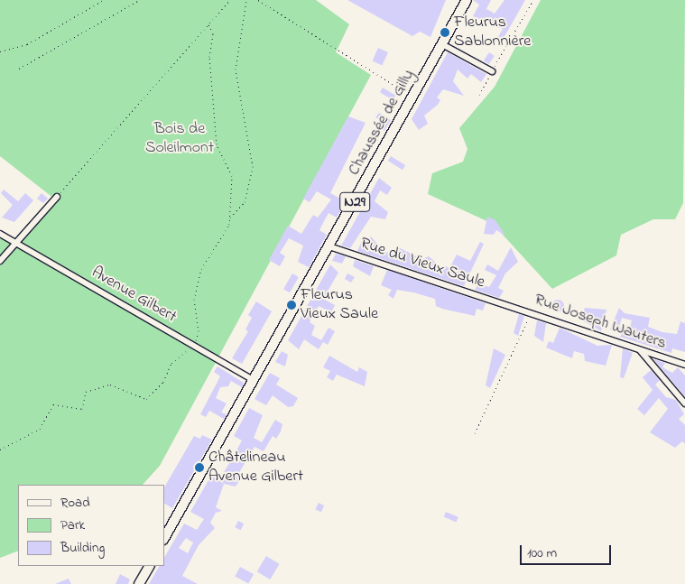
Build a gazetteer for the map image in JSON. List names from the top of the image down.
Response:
{
  "streets": {
    "main road": ["Chaussée de Gilly", "N29"],
    "street": ["Rue du Vieux Saule", "Avenue Gilbert", "Rue Joseph Wauters"]
  },
  "crossings": [
    ["Chaussée de Gilly", "Rue du Vieux Saule"],
    ["Chaussée de Gilly", "Avenue Gilbert"],
    ["Rue du Vieux Saule", "Rue Joseph Wauters"]
  ],
  "parks": ["Bois de Soleilmont"],
  "places": ["Fleurus Sablonnière", "Fleurus Vieux Saule", "Châtelineau Avenue Gilbert"],
  "legend": ["Road", "Park", "Building"],
  "scale_bar": "100 m"
}
